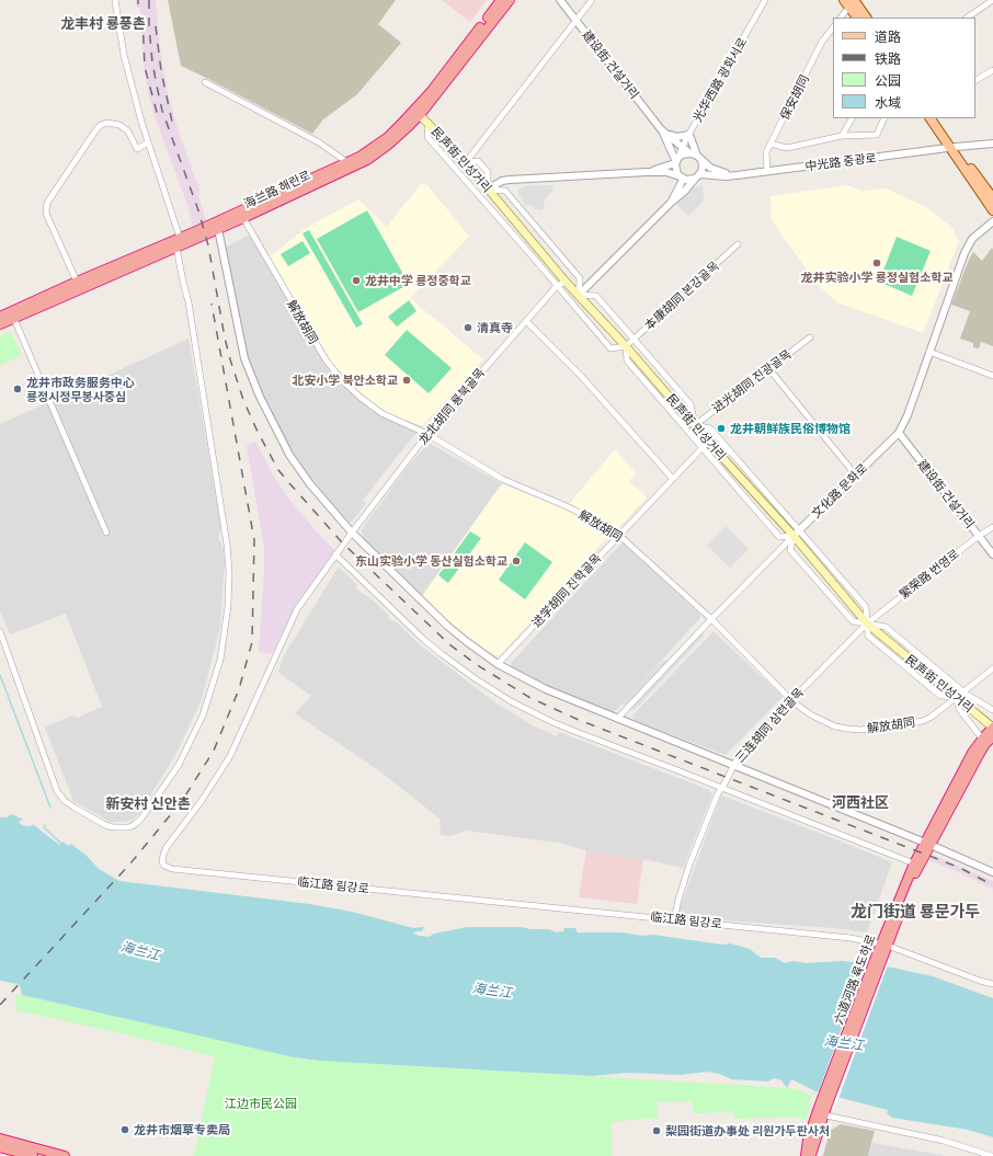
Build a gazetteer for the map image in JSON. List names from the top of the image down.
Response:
{
  "streets": {
    "highway": ["海兰路 해란로", "六道河路 륙도하로"],
    "main road": ["民声街 민성거리"],
    "street": [
      "建设街 건설거리",
      "光华西路 광화서로",
      "保安胡同",
      "中光路 중광로",
      "本康胡同 본강골목",
      "解放胡同",
      "进光胡同 진광골목",
      "龙北胡同 룡북골목",
      "文化路 문화로",
      "繁荣路 번영로",
      "进学胡同 진학골목",
      "三连胡同 삼련골목",
      "临江路 림강로"
    ]
  },
  "crossings": [
    ["建设街 건설거리", "中光路 중광로"],
    ["建设街 건설거리", "文化路 문화로"],
    ["建设街 건설거리", "繁荣路 번영로"],
    ["光华西路 광화서로", "中光路 중광로"],
    ["保安胡同", "中光路 중광로"],
    ["民声街 민성거리", "海兰路 해란로"],
    ["民声街 민성거리", "本康胡同 본강골목"],
    ["民声街 민성거리", "解放胡同"],
    ["民声街 민성거리", "进光胡同 진광골목"],
    ["民声街 민성거리", "文化路 문화로"],
    ["民声街 민성거리", "繁荣路 번영로"],
    ["民声街 민성거리", "进学胡同 진학골목"],
    ["民声街 민성거리", "三连胡同 삼련골목"],
    ["民声街 민성거리", "六道河路 륙도하로"],
    ["海兰路 해란로", "解放胡同"],
    ["解放胡同", "龙北胡同 룡북골목"],
    ["解放胡同", "文化路 문화로"],
    ["解放胡同", "进学胡同 진학골목"],
    ["解放胡同", "三连胡同 삼련골목"],
    ["龙北胡同 룡북골목", "临江路 림강로"],
    ["繁荣路 번영로", "三连胡同 삼련골목"],
    ["三连胡同 삼련골목", "临江路 림강로"],
    ["临江路 림강로", "六道河路 륙도하로"]
  ],
  "districts": [
    "龙丰村 룡풍촌",
    "河西社区",
    "新安村 신안촌",
    "龙门街道 룡문가두"
  ],
  "water": ["海兰江"],
  "parks": ["江边市民公园"],
  "places": [
    "龙井实验小学 룡정실험소학교",
    "龙井中学 룡정중학교",
    "清真寺",
    "北安小学 북안소학교",
    "龙井市政务服务中心 룡정시정무봉사중심",
    "龙井朝鲜族民俗博物馆",
    "东山实验小学 동산실험소학교",
    "龙井市烟草专卖局",
    "梨园街道办事处 리원가두판사처"
  ],
  "legend": [
    "道路",
    "铁路",
    "公园",
    "水域"
  ]
}
